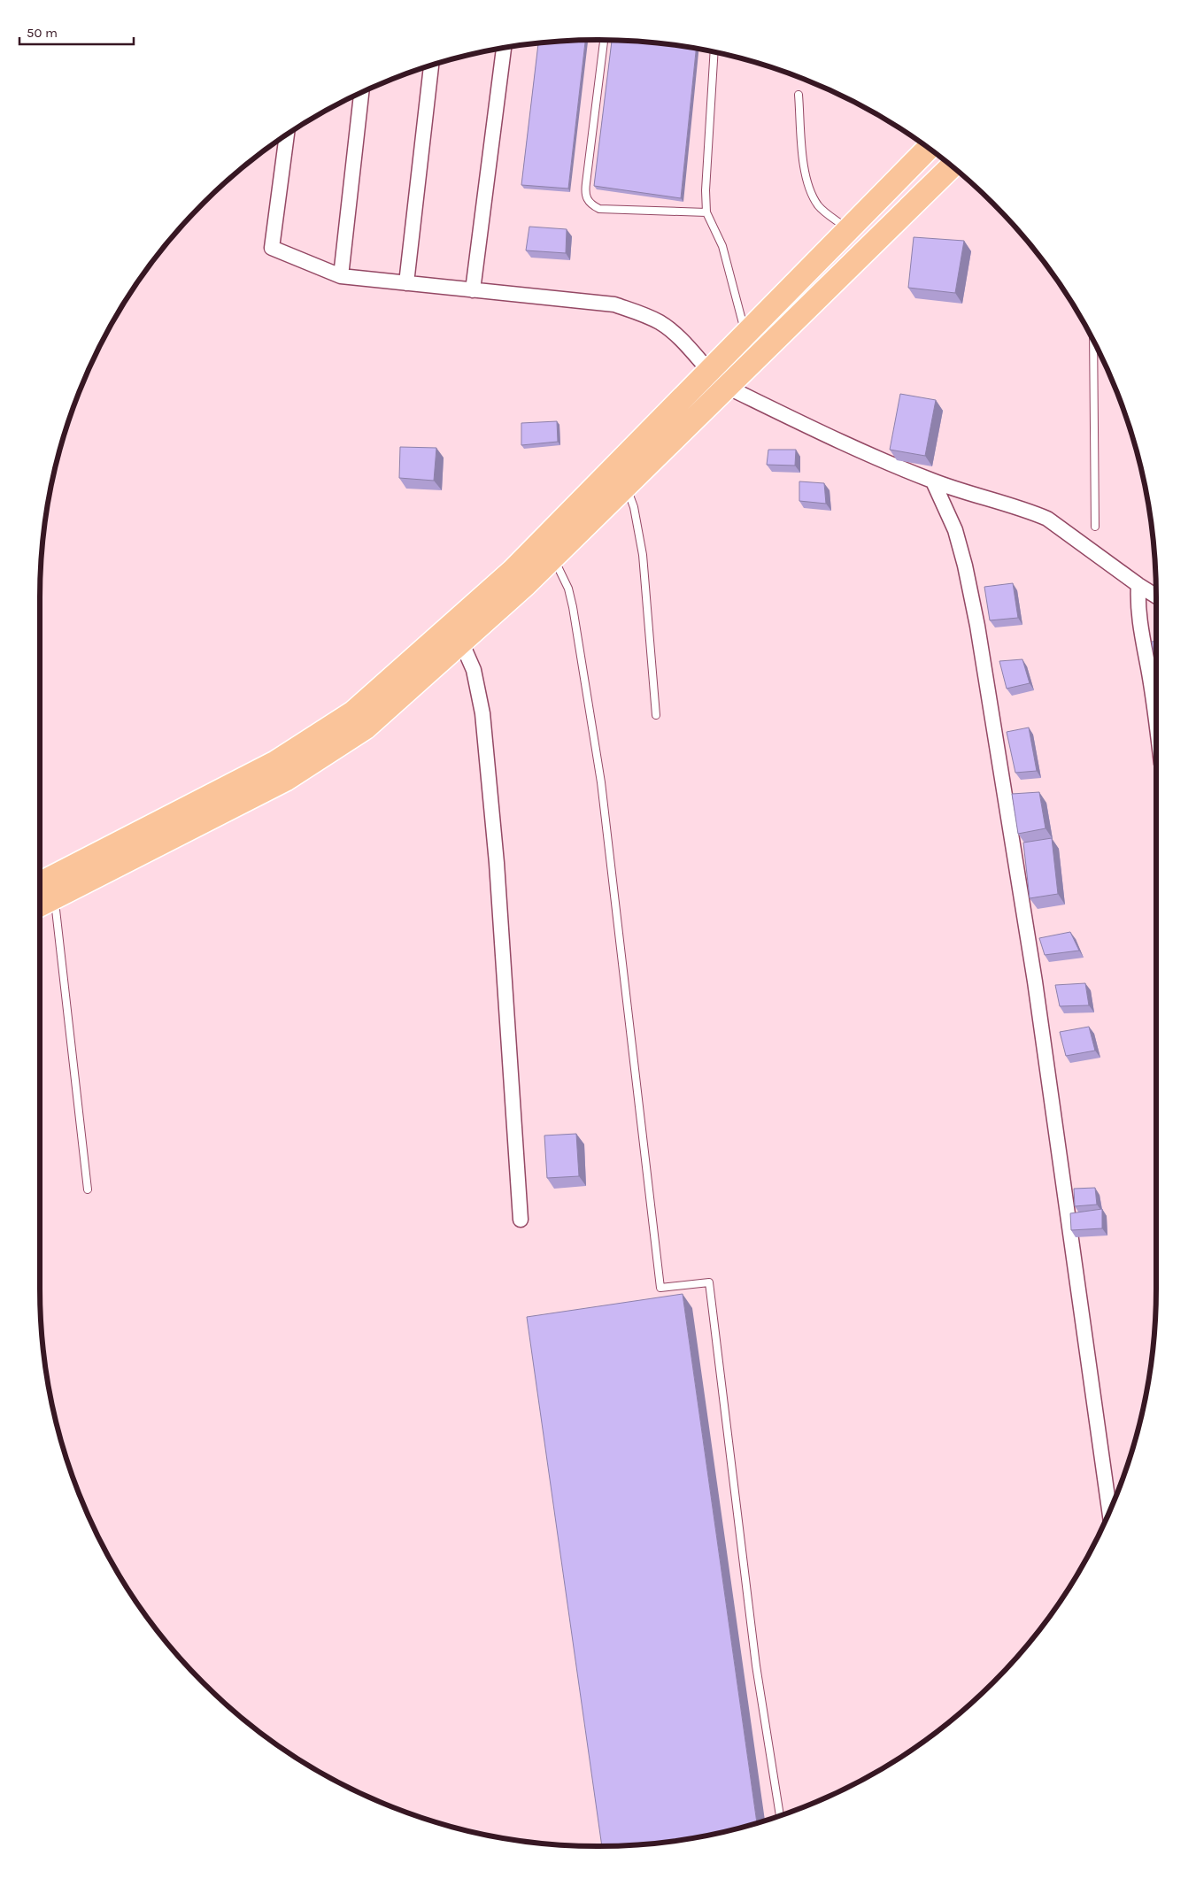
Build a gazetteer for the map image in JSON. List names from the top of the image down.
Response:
{
  "scale_bar": "50 m"
}
